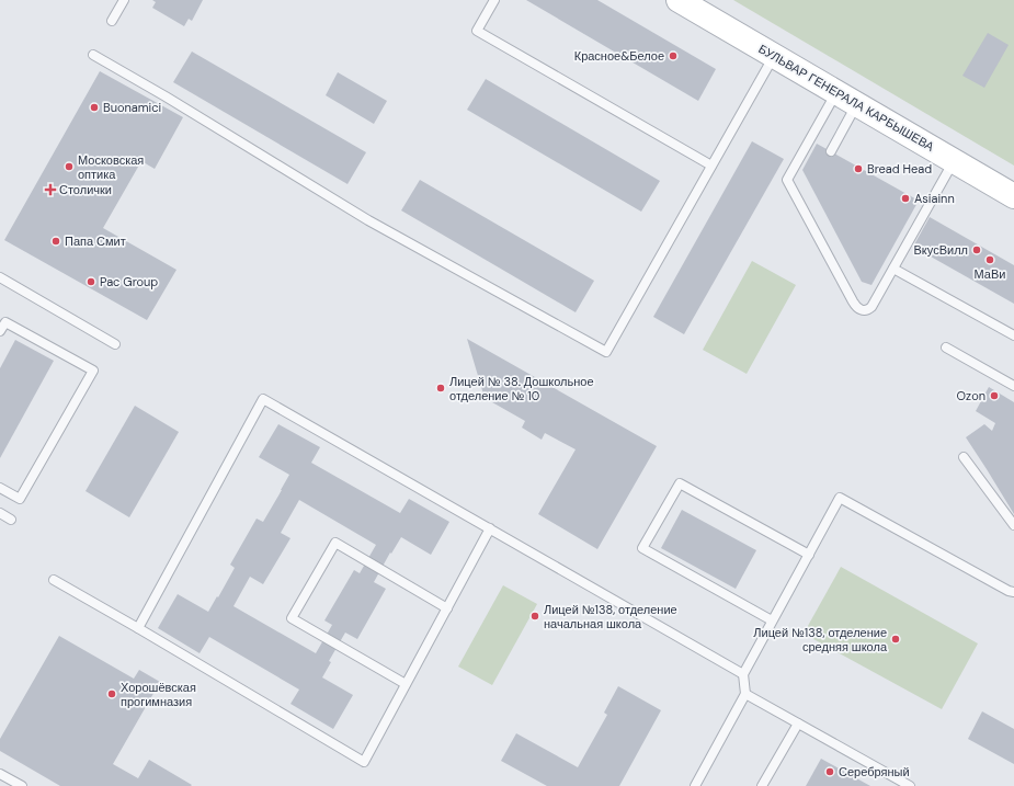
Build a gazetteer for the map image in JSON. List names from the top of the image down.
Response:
{
  "streets": {
    "street": ["БУЛЬВАР ГЕНЕРАЛА КАРБЫШЕВА"]
  },
  "places": {
    "other": [
      "Красное&Белое",
      "Buonamici",
      "Московская оптика",
      "Bread Head",
      "Asiainn",
      "Папа Смит",
      "ВкусВилл",
      "МаВи",
      "Pac Group",
      "Лицей № 38. Дошкольное отделение № 10",
      "Ozon",
      "Лицей №138, отделение начальная школа",
      "Лицей №138, отделение средняя школа",
      "Хорошёвская прогимназия",
      "Серебряный"
    ],
    "health": ["Столички"]
  }
}
